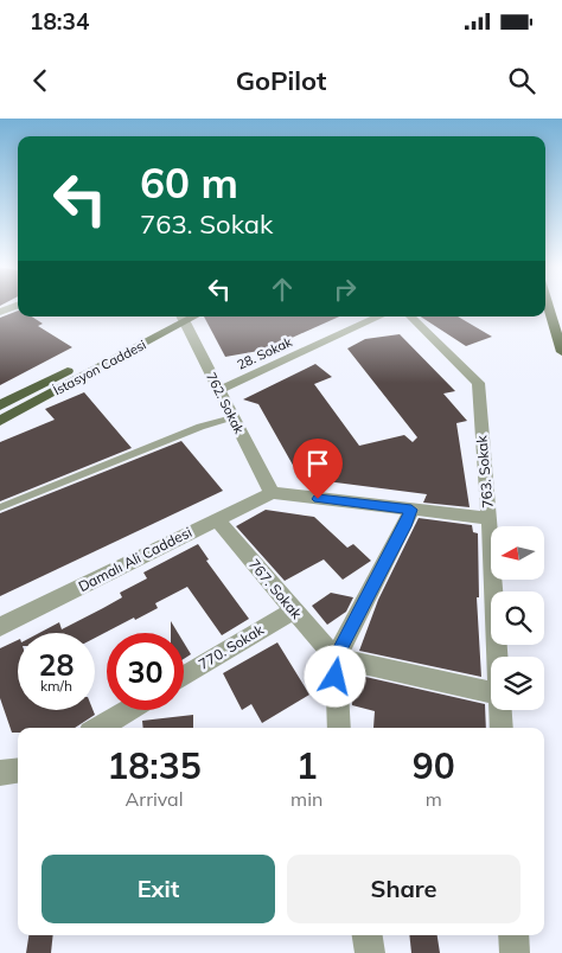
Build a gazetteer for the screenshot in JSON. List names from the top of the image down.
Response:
{
  "streets": {
    "main road": ["İstasyon Caddesi"],
    "street": [
      "28. Sokak",
      "762. Sokak",
      "763. Sokak",
      "Damalı Ali Caddesi",
      "767. Sokak",
      "770. Sokak"
    ]
  },
  "crossings": [
    ["28. Sokak", "762. Sokak"],
    ["762. Sokak", "763. Sokak"],
    ["762. Sokak", "Damalı Ali Caddesi"],
    ["763. Sokak", "Damalı Ali Caddesi"],
    ["Damalı Ali Caddesi", "767. Sokak"],
    ["767. Sokak", "770. Sokak"]
  ],
  "north": "left",
  "page": {
    "status": "18:34",
    "header": "GoPilot",
    "turn": ["60 m", "763. Sokak"],
    "speed": "28 km/h",
    "limit": "30",
    "eta": [
      "18:35",
      "Arrival",
      "1",
      "min",
      "90",
      "m"
    ],
    "buttons": ["Exit", "Share"]
  }
}
